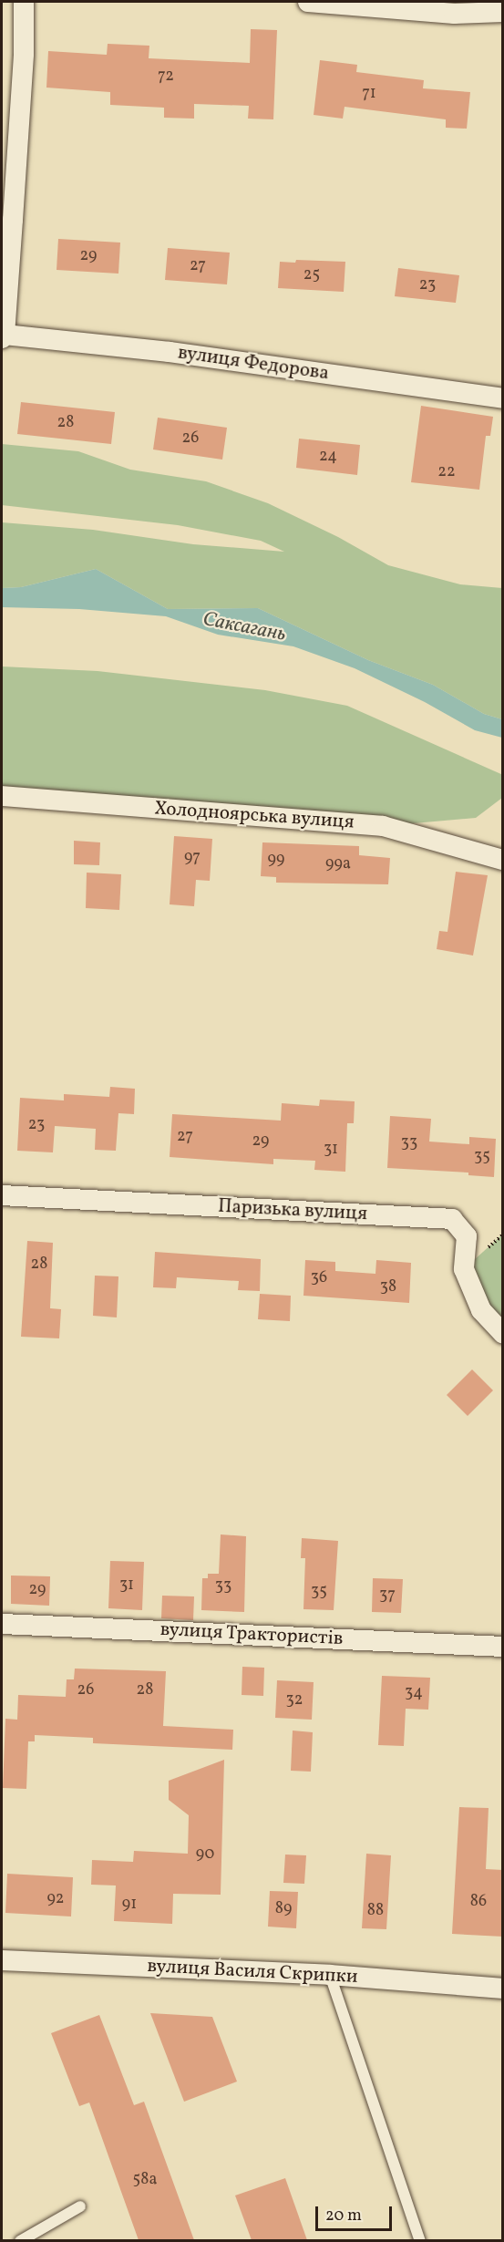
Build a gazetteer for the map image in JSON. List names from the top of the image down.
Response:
{
  "streets": {
    "street": [
      "вулиця Федорова",
      "Холодноярська вулиця",
      "Паризька вулиця",
      "вулиця Трактористів",
      "вулиця Василя Скрипки"
    ]
  },
  "water": ["Саксагань"],
  "house_numbers": [
    "72",
    "71",
    "29",
    "27",
    "25",
    "23",
    "28",
    "26",
    "24",
    "22",
    "97",
    "99",
    "99а",
    "23",
    "27",
    "29",
    "33",
    "31",
    "35",
    "28",
    "36",
    "38",
    "31",
    "33",
    "29",
    "35",
    "37",
    "26",
    "28",
    "34",
    "32",
    "90",
    "92",
    "86",
    "91",
    "89",
    "88",
    "58а"
  ],
  "scale_bar": "20 m"
}
